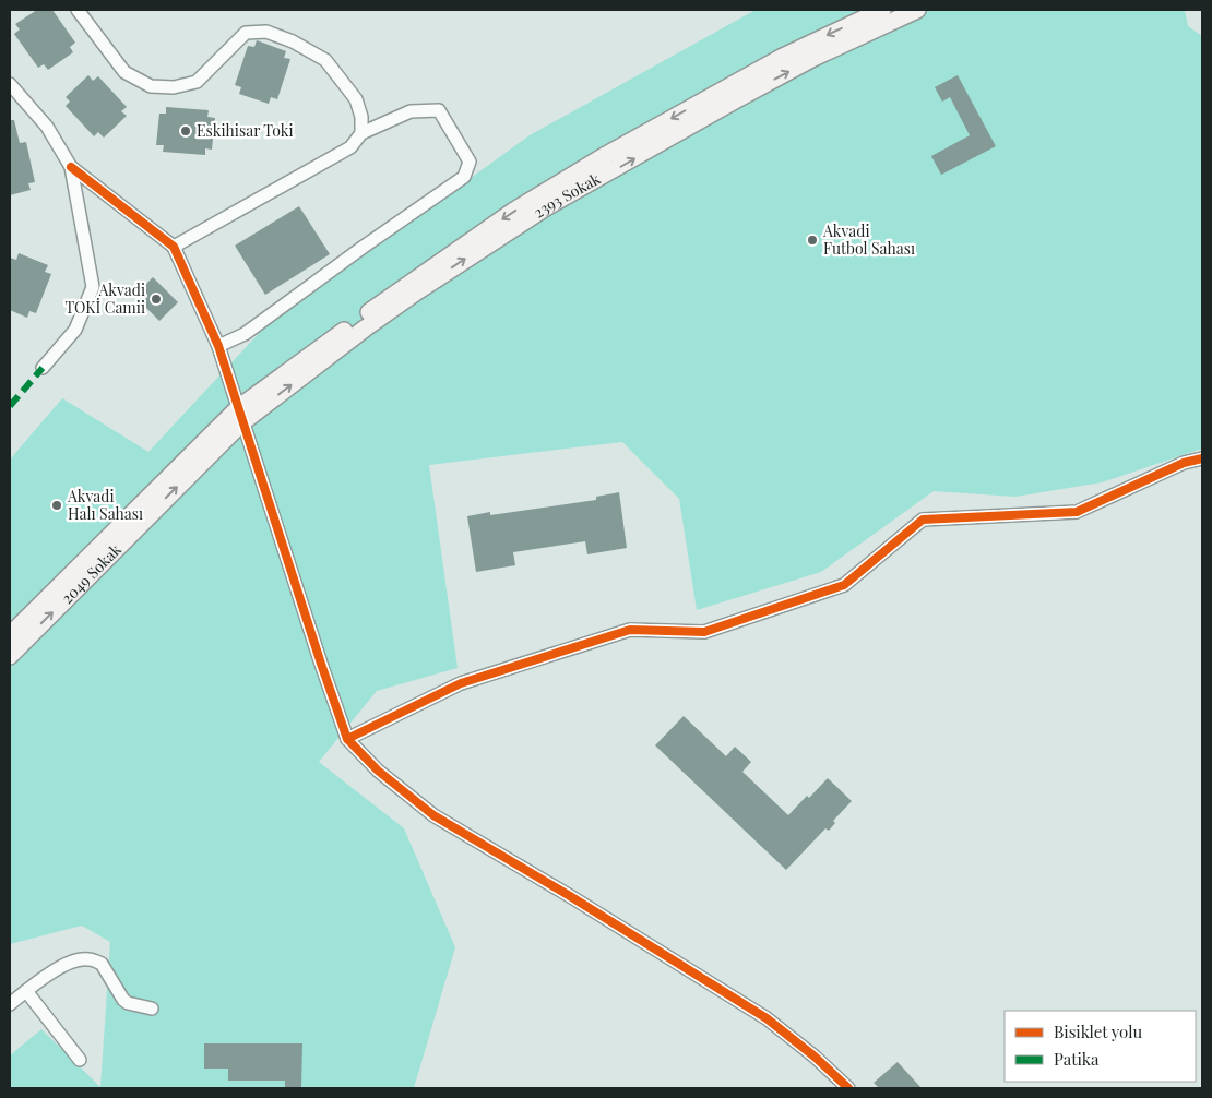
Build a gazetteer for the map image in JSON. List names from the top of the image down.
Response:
{
  "streets": {
    "main road": ["2393 Sokak", "2049 Sokak"]
  },
  "crossings": [
    ["2393 Sokak", "2049 Sokak"]
  ],
  "places": [
    "Eskihisar Toki",
    "Akvadi Futbol Sahası",
    "Akvadi TOKİ Camii",
    "Akvadi Halı Sahası"
  ],
  "legend": ["Bisiklet yolu", "Patika"]
}
